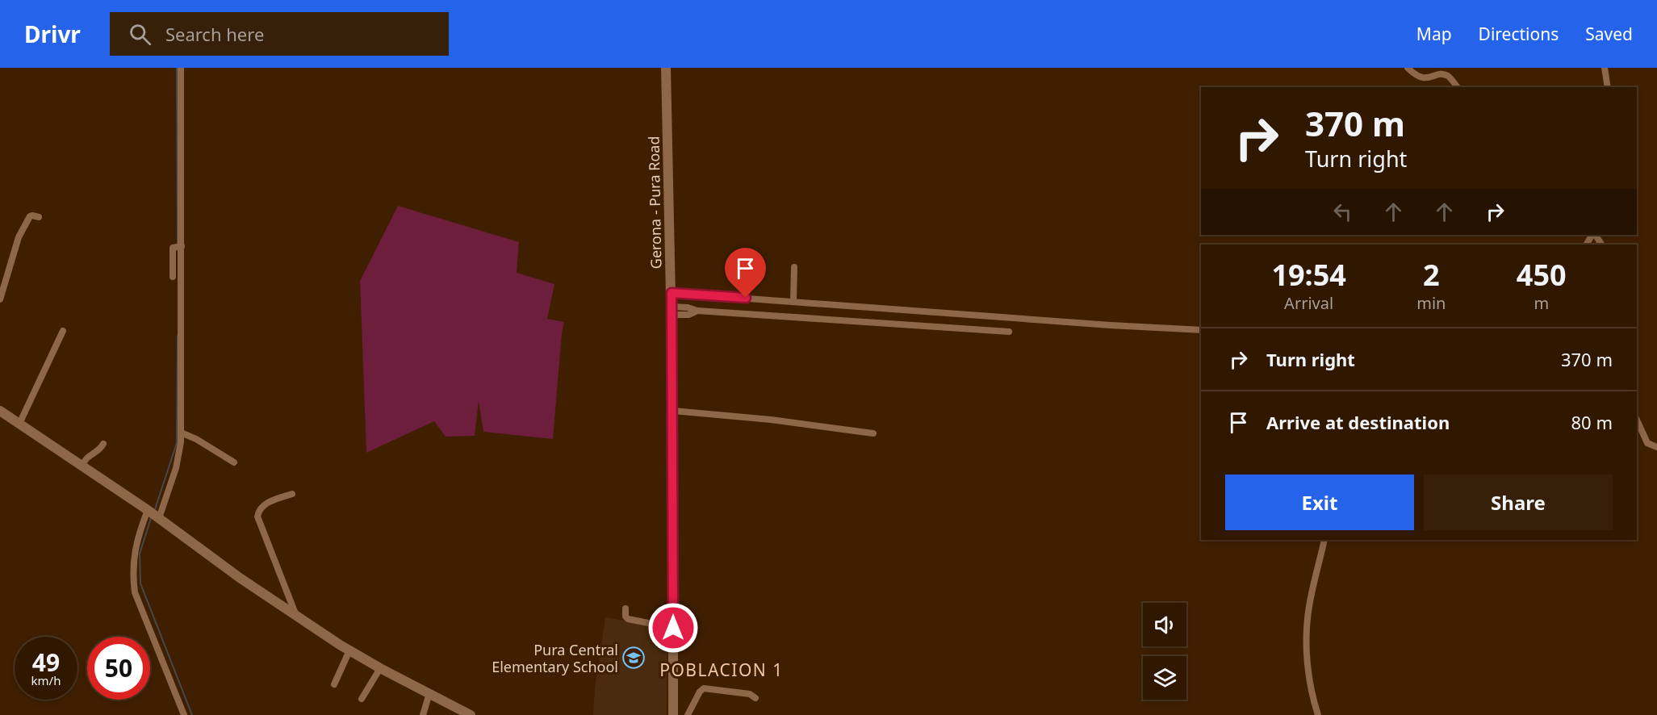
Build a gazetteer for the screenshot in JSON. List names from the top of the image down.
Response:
{
  "streets": {
    "main road": ["Gerona - Pura Road"]
  },
  "districts": ["POBLACION 1"],
  "places": {
    "school or university": ["Pura Central Elementary School"]
  },
  "page": {
    "header": "Drivr",
    "search": "Search here",
    "nav": ["Map", "Directions", "Saved"],
    "turn": ["370 m", "Turn right"],
    "eta": [
      "19:54",
      "Arrival",
      "2",
      "min",
      "450",
      "m"
    ],
    "list": [
      {
        "name": "Turn right",
        "value": "370 m"
      },
      {
        "name": "Arrive at destination",
        "value": "80 m"
      }
    ],
    "buttons": ["Exit", "Share"],
    "speed": "49 km/h",
    "limit": "50"
  }
}
